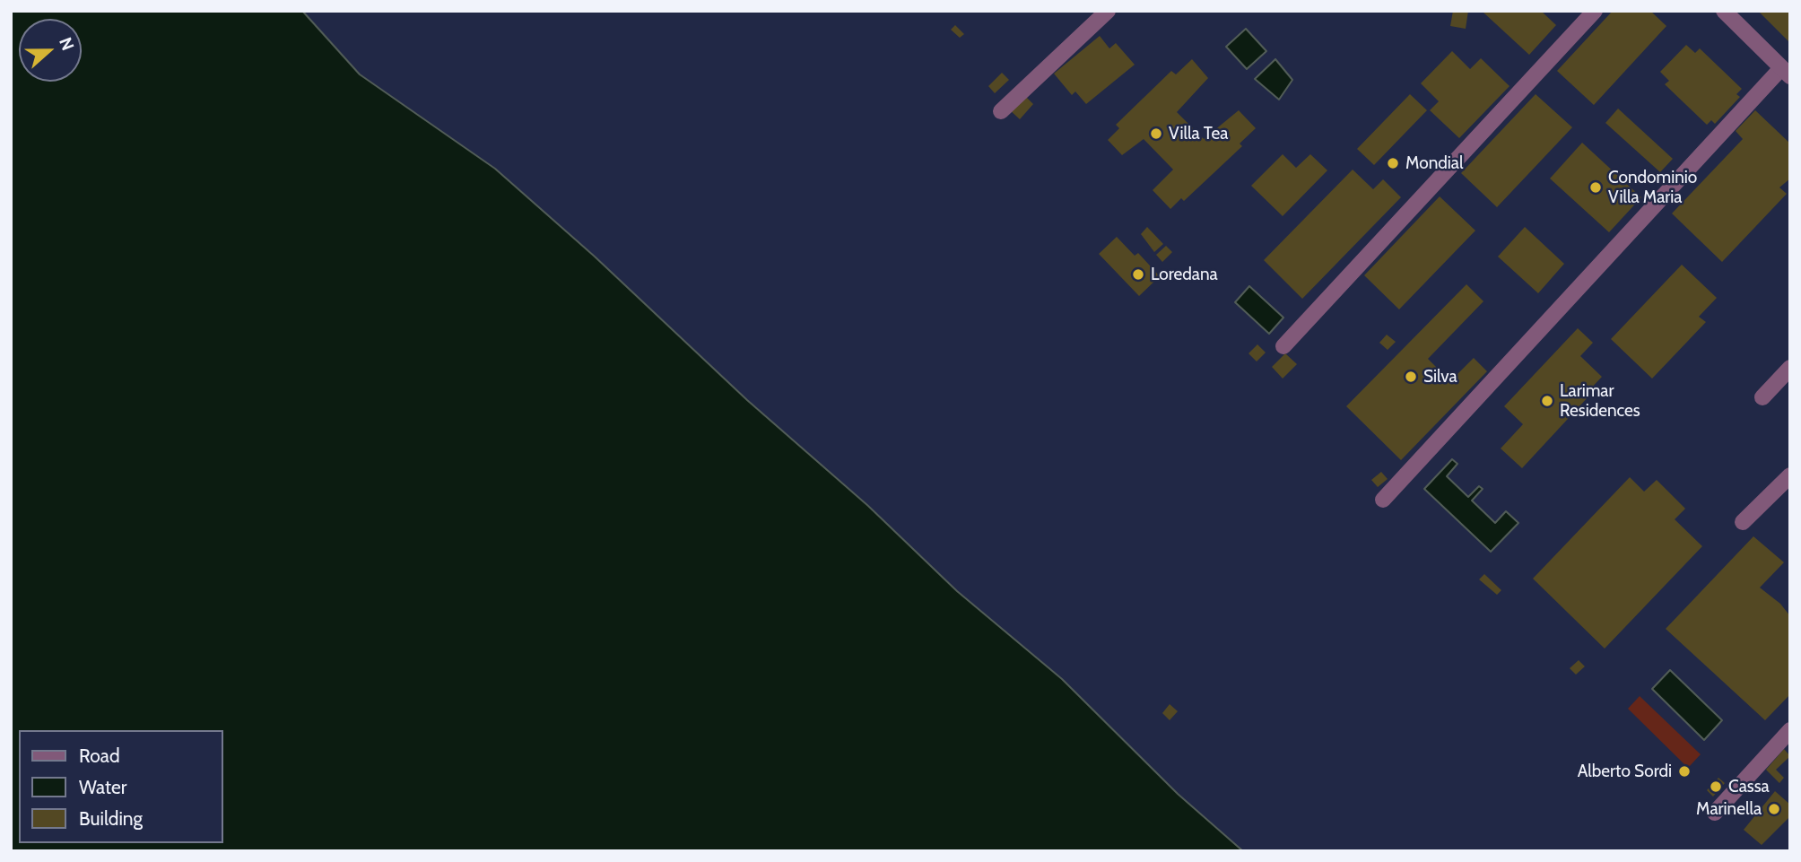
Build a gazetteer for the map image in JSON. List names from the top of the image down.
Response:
{
  "places": [
    "Villa Tea",
    "Mondial",
    "Condominio Villa Maria",
    "Loredana",
    "Silva",
    "Larimar Residences",
    "Alberto Sordi",
    "Cassa",
    "Marinella"
  ],
  "legend": ["Road", "Water", "Building"],
  "north": "right"
}
